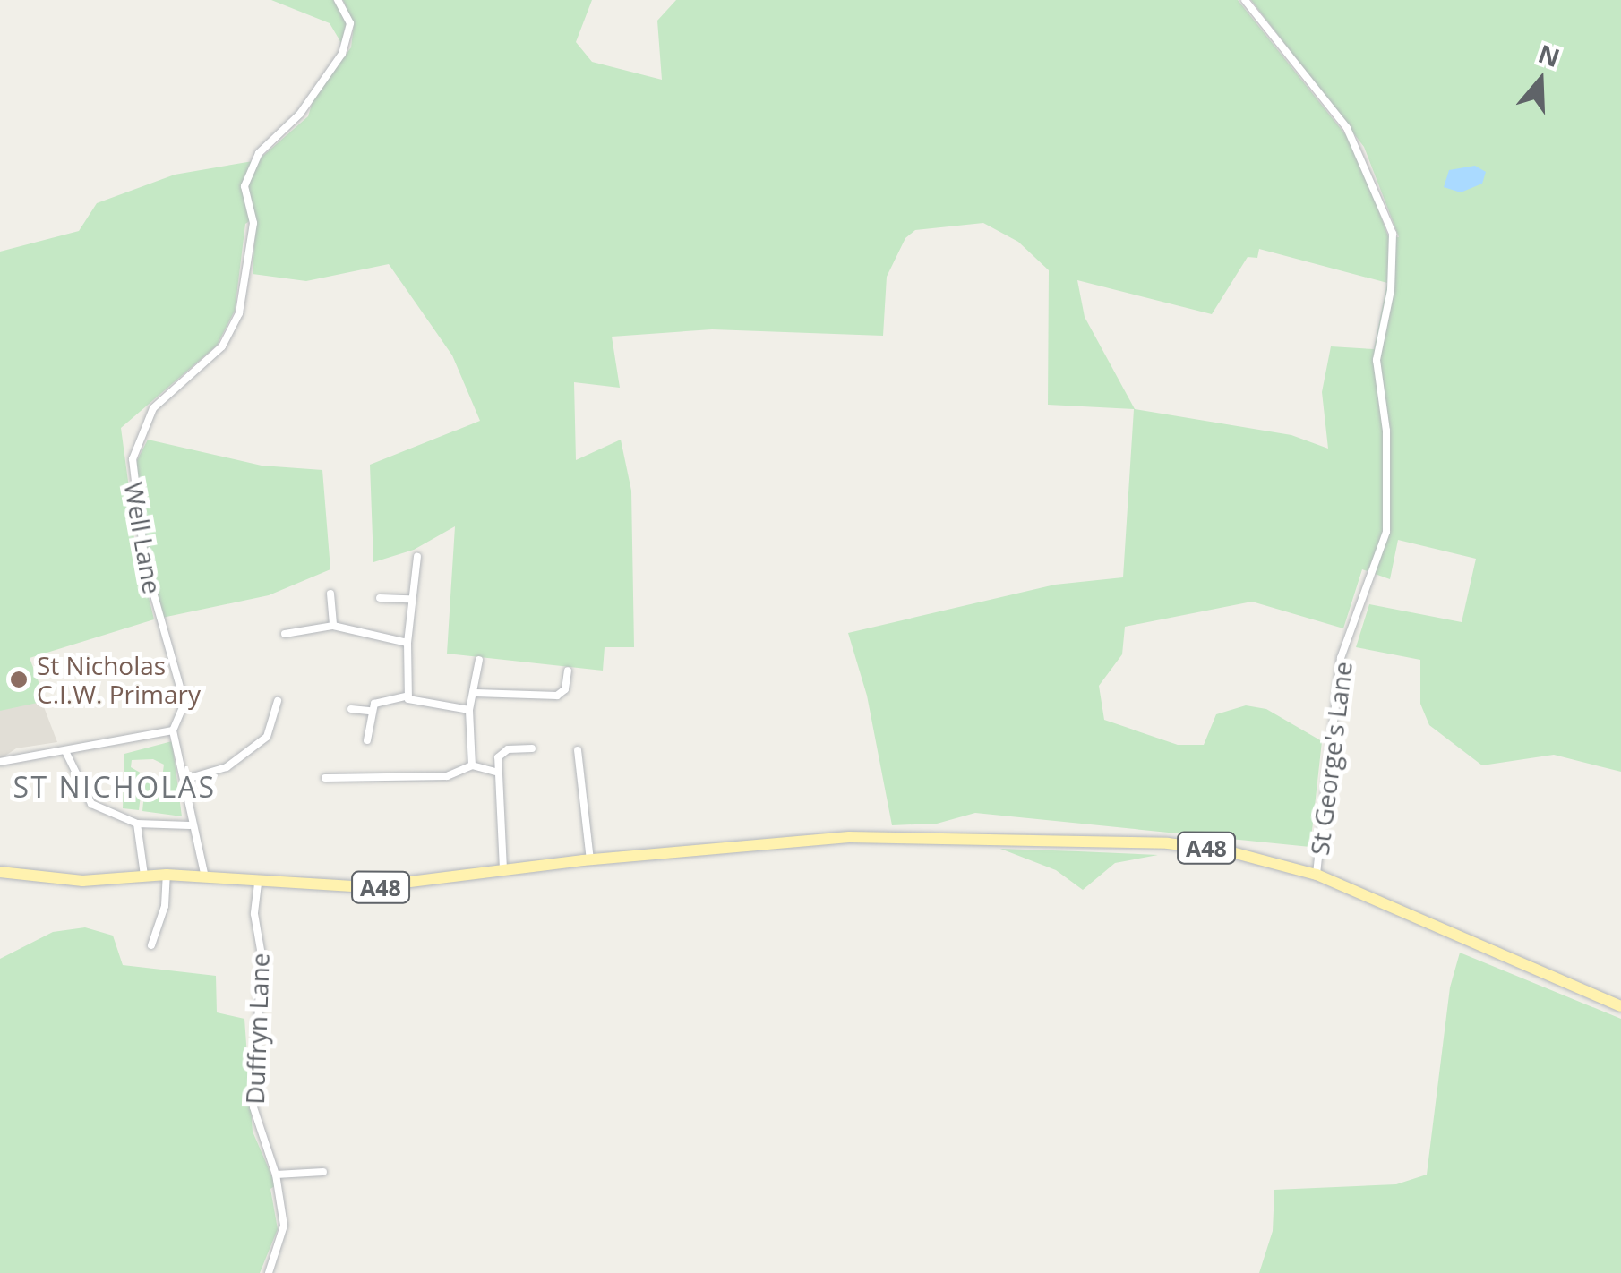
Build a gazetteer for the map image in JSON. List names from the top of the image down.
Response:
{
  "streets": {
    "main road": ["A48"],
    "street": ["Well Lane", "St George's Lane", "Duffryn Lane"]
  },
  "crossings": [
    ["Well Lane", "A48"],
    ["St George's Lane", "A48"],
    ["A48", "Duffryn Lane"]
  ],
  "districts": ["ST NICHOLAS"],
  "places": ["St Nicholas C.I.W. Primary"],
  "north": "top"
}
